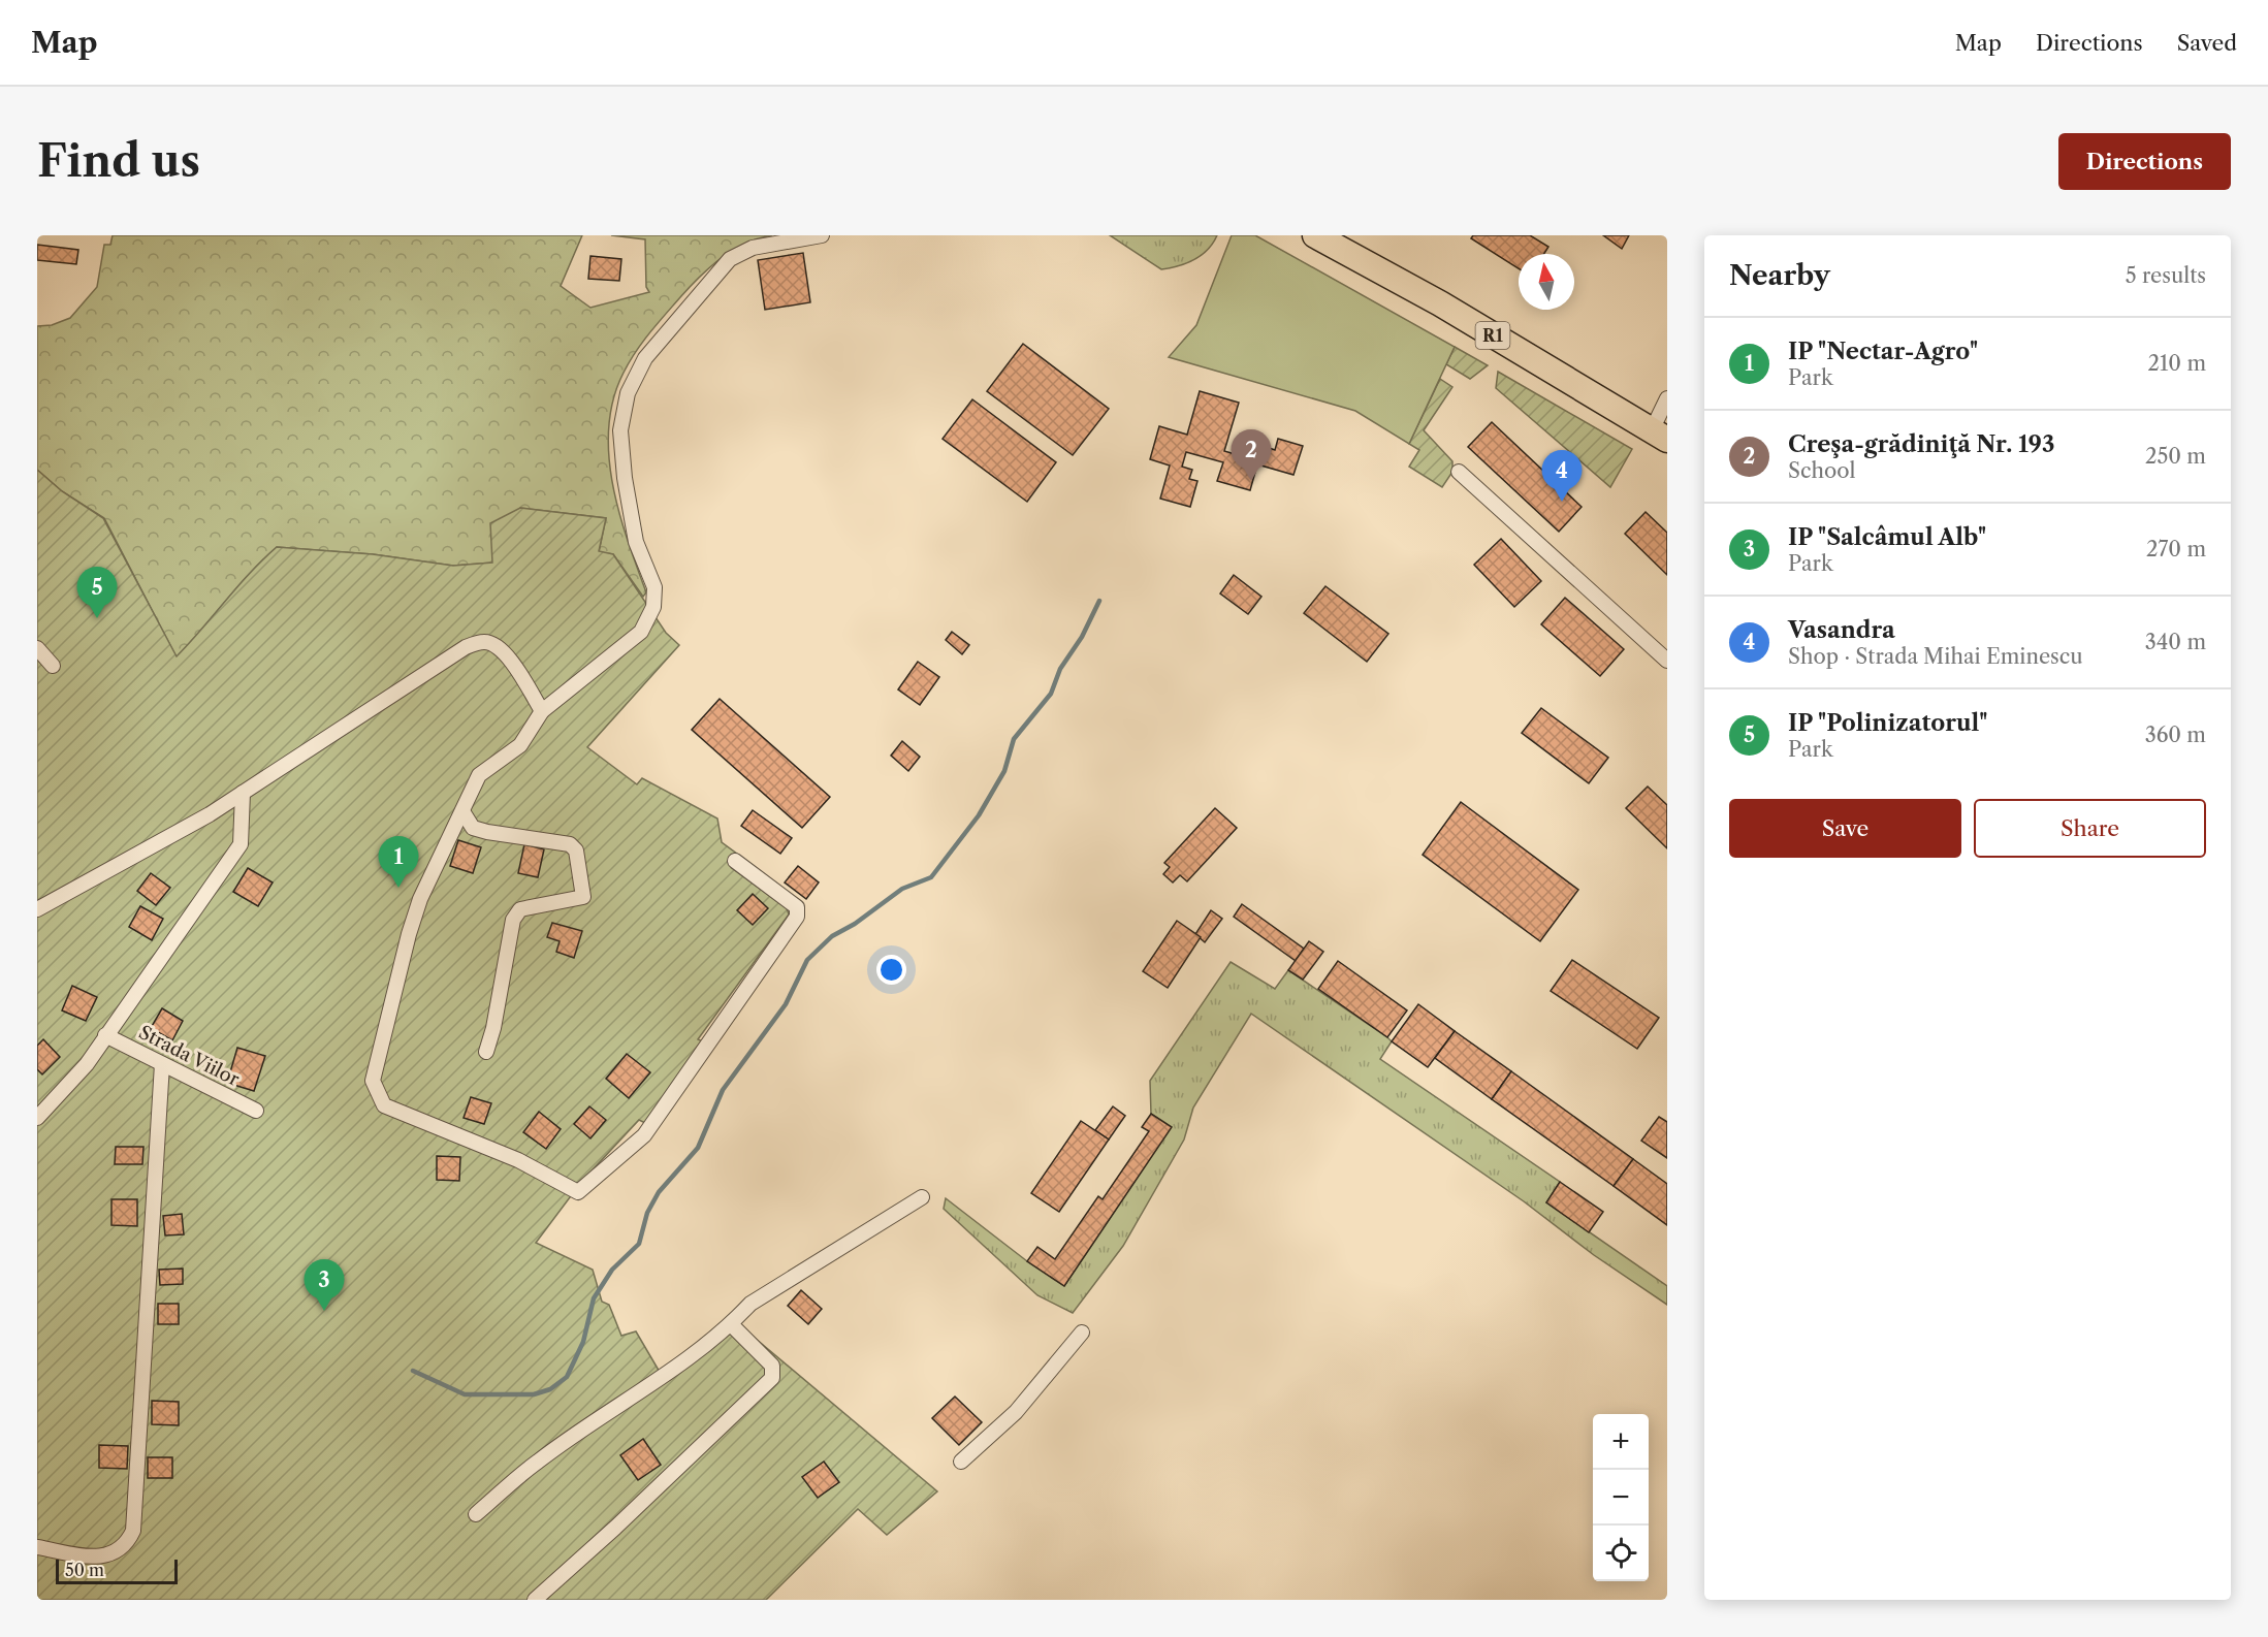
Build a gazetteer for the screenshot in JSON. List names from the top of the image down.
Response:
{
  "streets": {
    "highway": ["R1"],
    "street": ["Strada Viilor"]
  },
  "scale_bar": "50 m",
  "north": "top",
  "page": {
    "header": "Map",
    "nav": ["Map", "Directions", "Saved"],
    "buttons": [
      "Directions",
      ["Save", "Share"]
    ],
    "title": "Find us",
    "heading": ["Nearby", "5 results"],
    "list": [
      {
        "mark": "1",
        "name": "IP \"Nectar-Agro\"",
        "note": "Park",
        "value": "210 m"
      },
      {
        "mark": "2",
        "name": "Creşa-grădiniţă Nr. 193",
        "note": "School",
        "value": "250 m"
      },
      {
        "mark": "3",
        "name": "IP \"Salcâmul Alb\"",
        "note": "Park",
        "value": "270 m"
      },
      {
        "mark": "4",
        "name": "Vasandra",
        "note": "Shop · Strada Mihai Eminescu",
        "value": "340 m"
      },
      {
        "mark": "5",
        "name": "IP \"Polinizatorul\"",
        "note": "Park",
        "value": "360 m"
      }
    ],
    "pins": [
      "2",
      "4",
      "5",
      "1",
      "3"
    ],
    "map_buttons": ["+", "−"],
    "scale": "50 m"
  }
}
